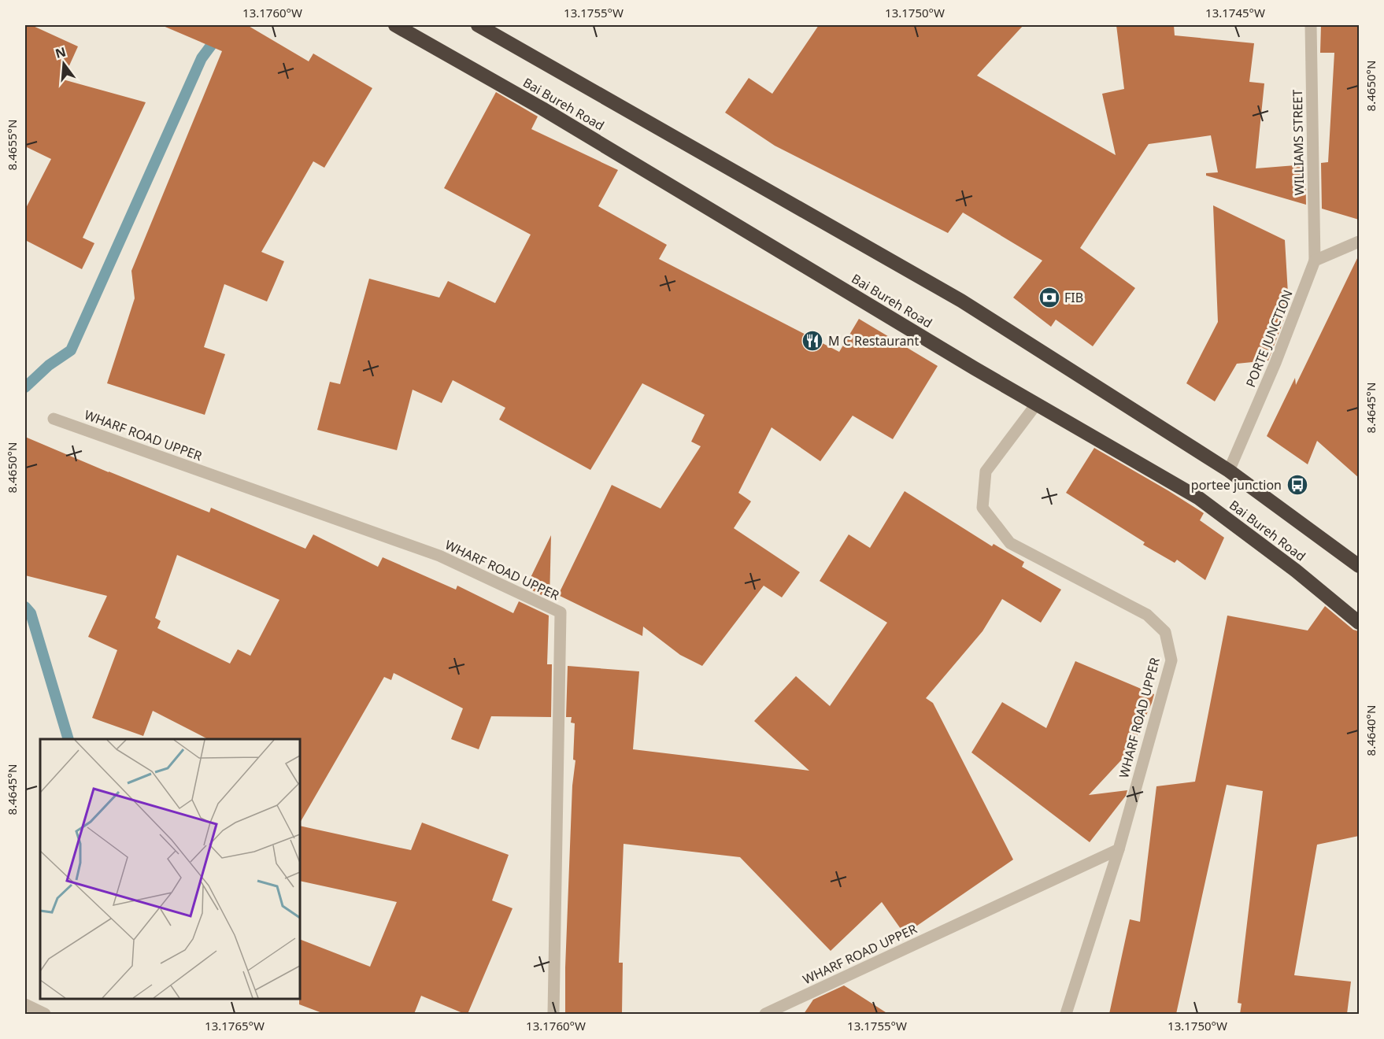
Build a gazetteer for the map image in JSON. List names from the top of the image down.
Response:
{
  "streets": {
    "highway": ["Bai Bureh Road"],
    "street": ["WILLIAMS STREET", "PORTE JUNCTION", "WHARF ROAD UPPER"]
  },
  "crossings": [
    ["Bai Bureh Road", "PORTE JUNCTION"],
    ["Bai Bureh Road", "WHARF ROAD UPPER"],
    ["WILLIAMS STREET", "PORTE JUNCTION"]
  ],
  "places": {
    "bank": ["FIB"],
    "restaurant": ["M C Restaurant"],
    "bus stop": ["portee junction"]
  },
  "north": "top",
  "coordinates": [
    "13.1760°W",
    "13.1755°W",
    "13.1750°W",
    "13.1745°W",
    "8.4650°N",
    "8.4655°N",
    "8.4645°N",
    "8.4640°N",
    "13.1765°W"
  ]
}
